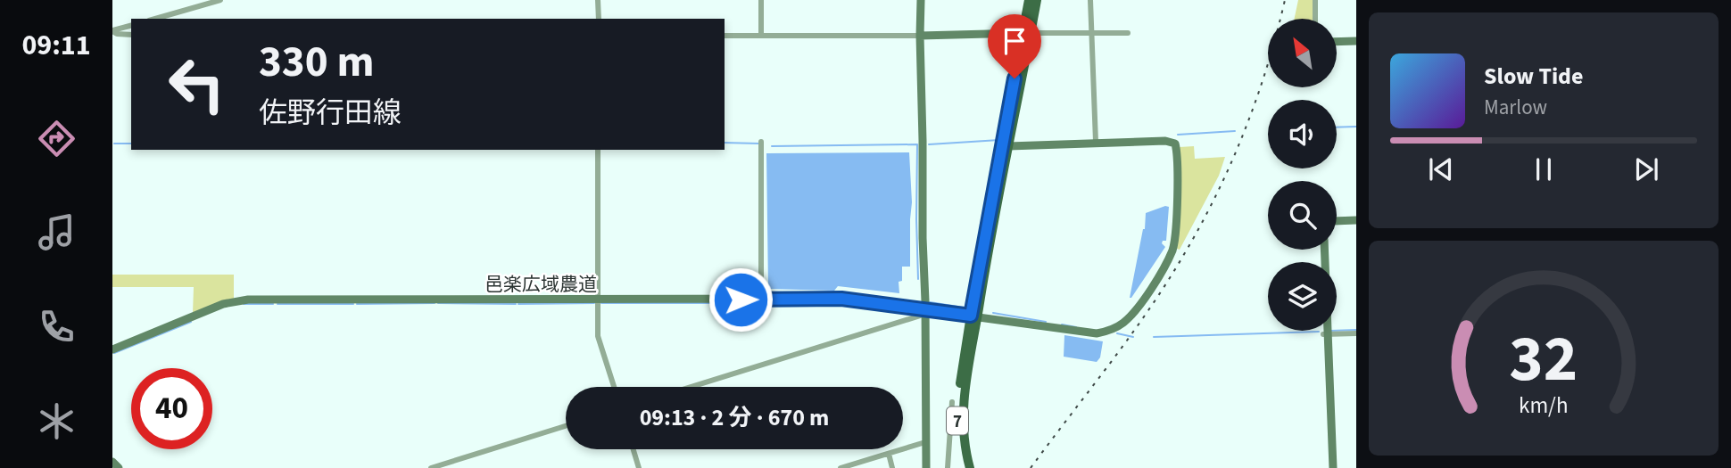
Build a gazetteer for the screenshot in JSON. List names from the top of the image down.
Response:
{
  "streets": {
    "main road": ["7"],
    "street": ["邑楽広域農道"]
  },
  "crossings": [
    ["邑楽広域農道", "7"]
  ],
  "north": "top left",
  "page": {
    "tabs": "09:11",
    "turn": ["330 m", "佐野行田線"],
    "song": ["Slow Tide", "Marlow"],
    "limit": "40",
    "trip": "09:13 · 2 分 · 670 m",
    "gauge": ["32", "km/h"]
  }
}
